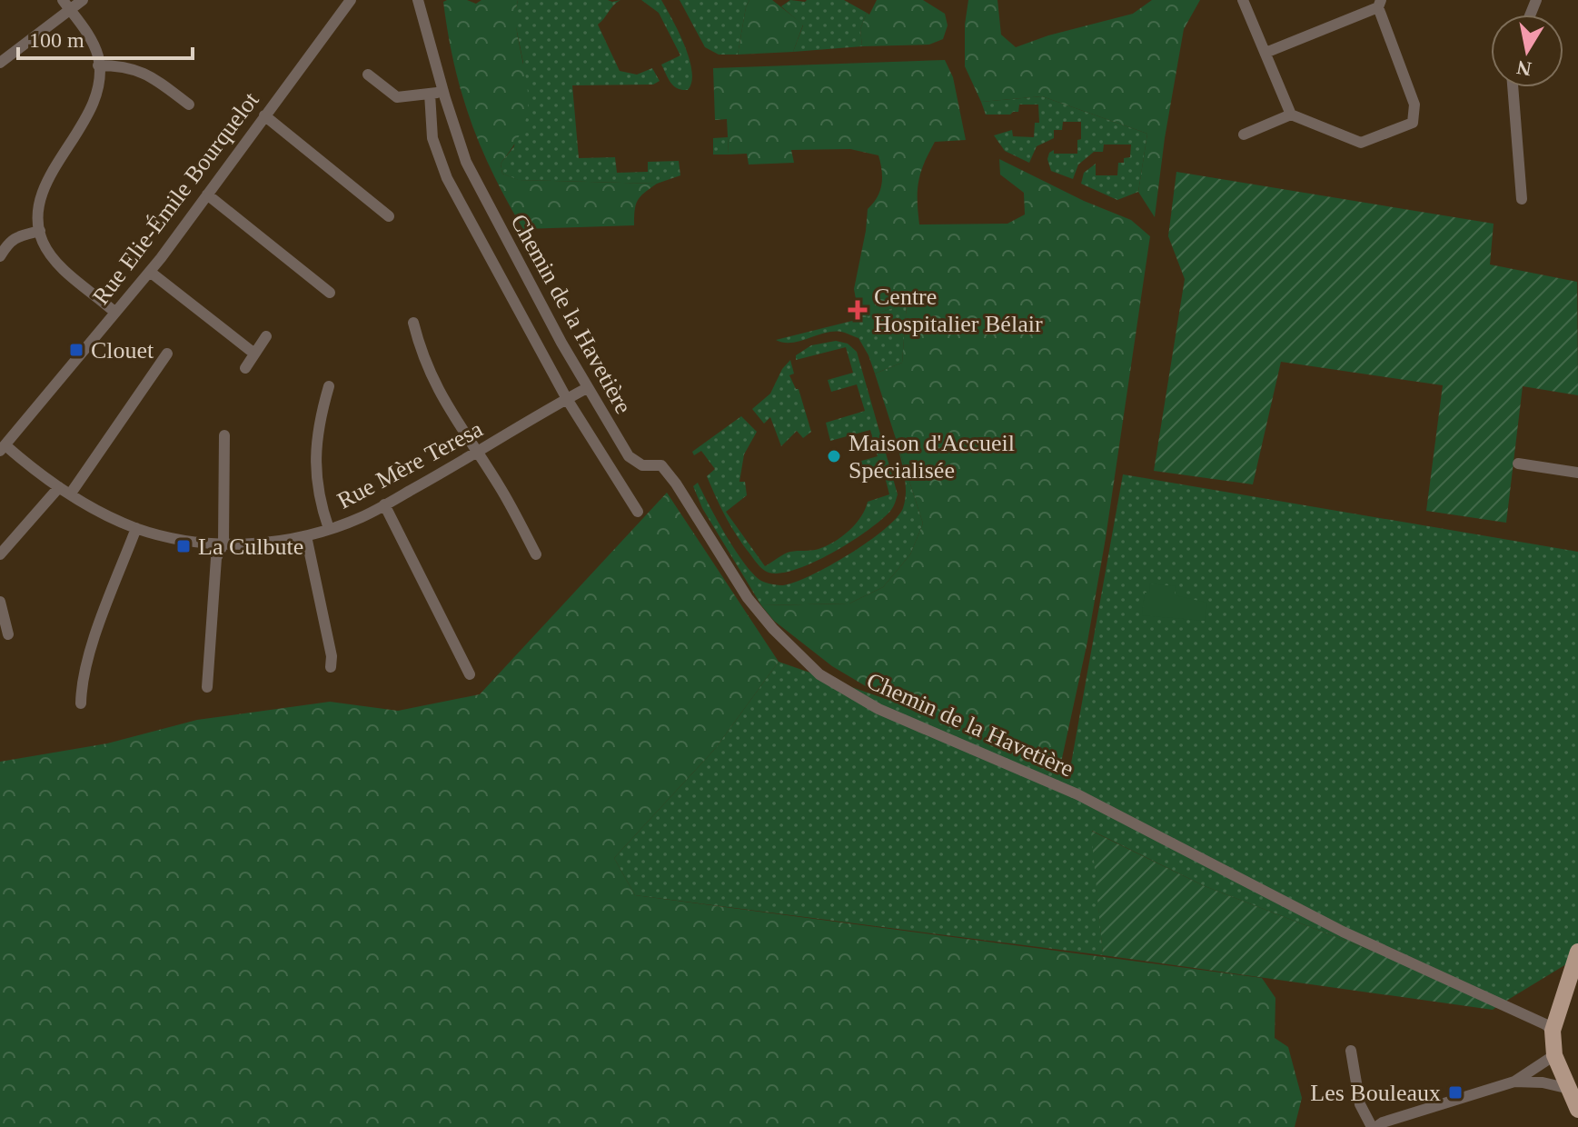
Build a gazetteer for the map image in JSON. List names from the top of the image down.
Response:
{
  "streets": {
    "street": ["Rue Elie-Émile Bourquelot", "Chemin de la Havetière", "Rue Mère Teresa"]
  },
  "crossings": [
    ["Rue Elie-Émile Bourquelot", "Rue Mère Teresa"],
    ["Chemin de la Havetière", "Rue Mère Teresa"]
  ],
  "places": {
    "health": ["Centre Hospitalier Bélair"],
    "transit": ["Clouet", "La Culbute", "Les Bouleaux"],
    "other": ["Maison d'Accueil Spécialisée"]
  },
  "scale_bar": "100 m",
  "north": "bottom"
}
